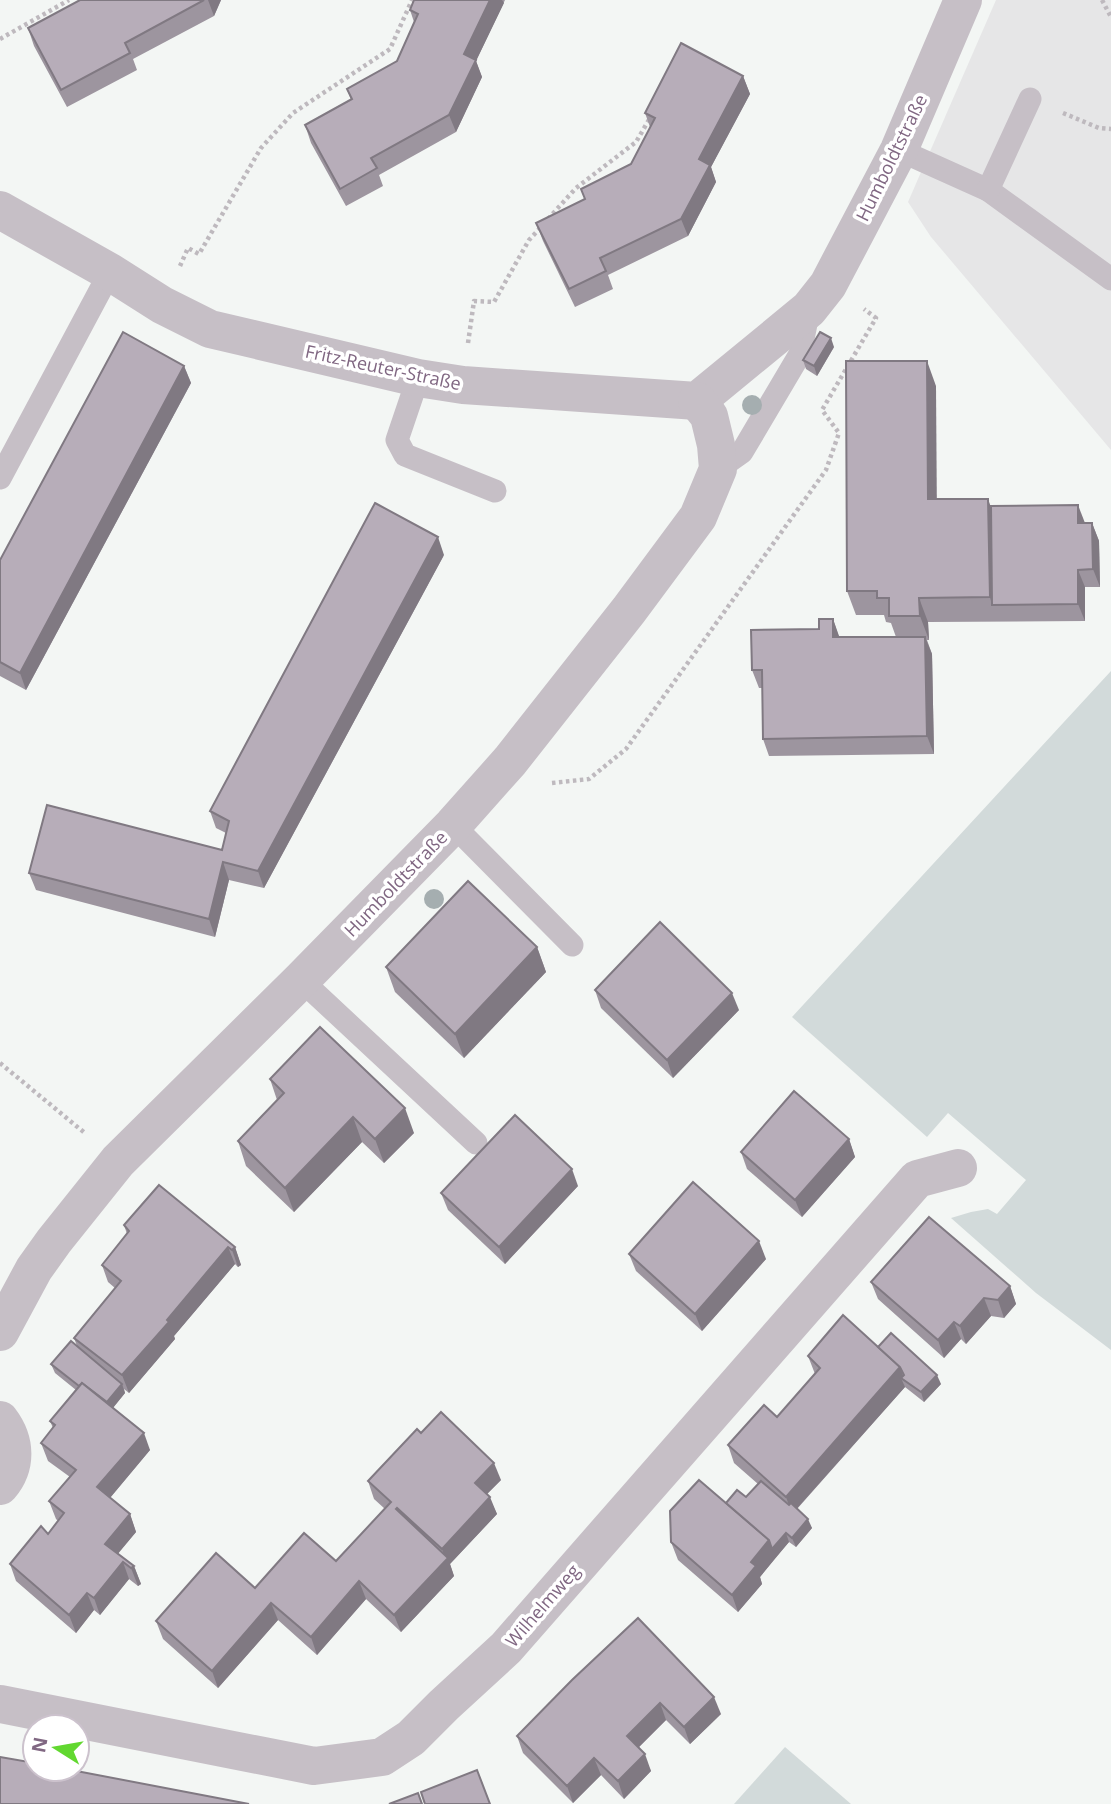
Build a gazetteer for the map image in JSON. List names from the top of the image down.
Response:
{
  "streets": {
    "street": ["Humboldtstraße", "Fritz-Reuter-Straße", "Wilhelmweg"]
  },
  "north": "left"
}
